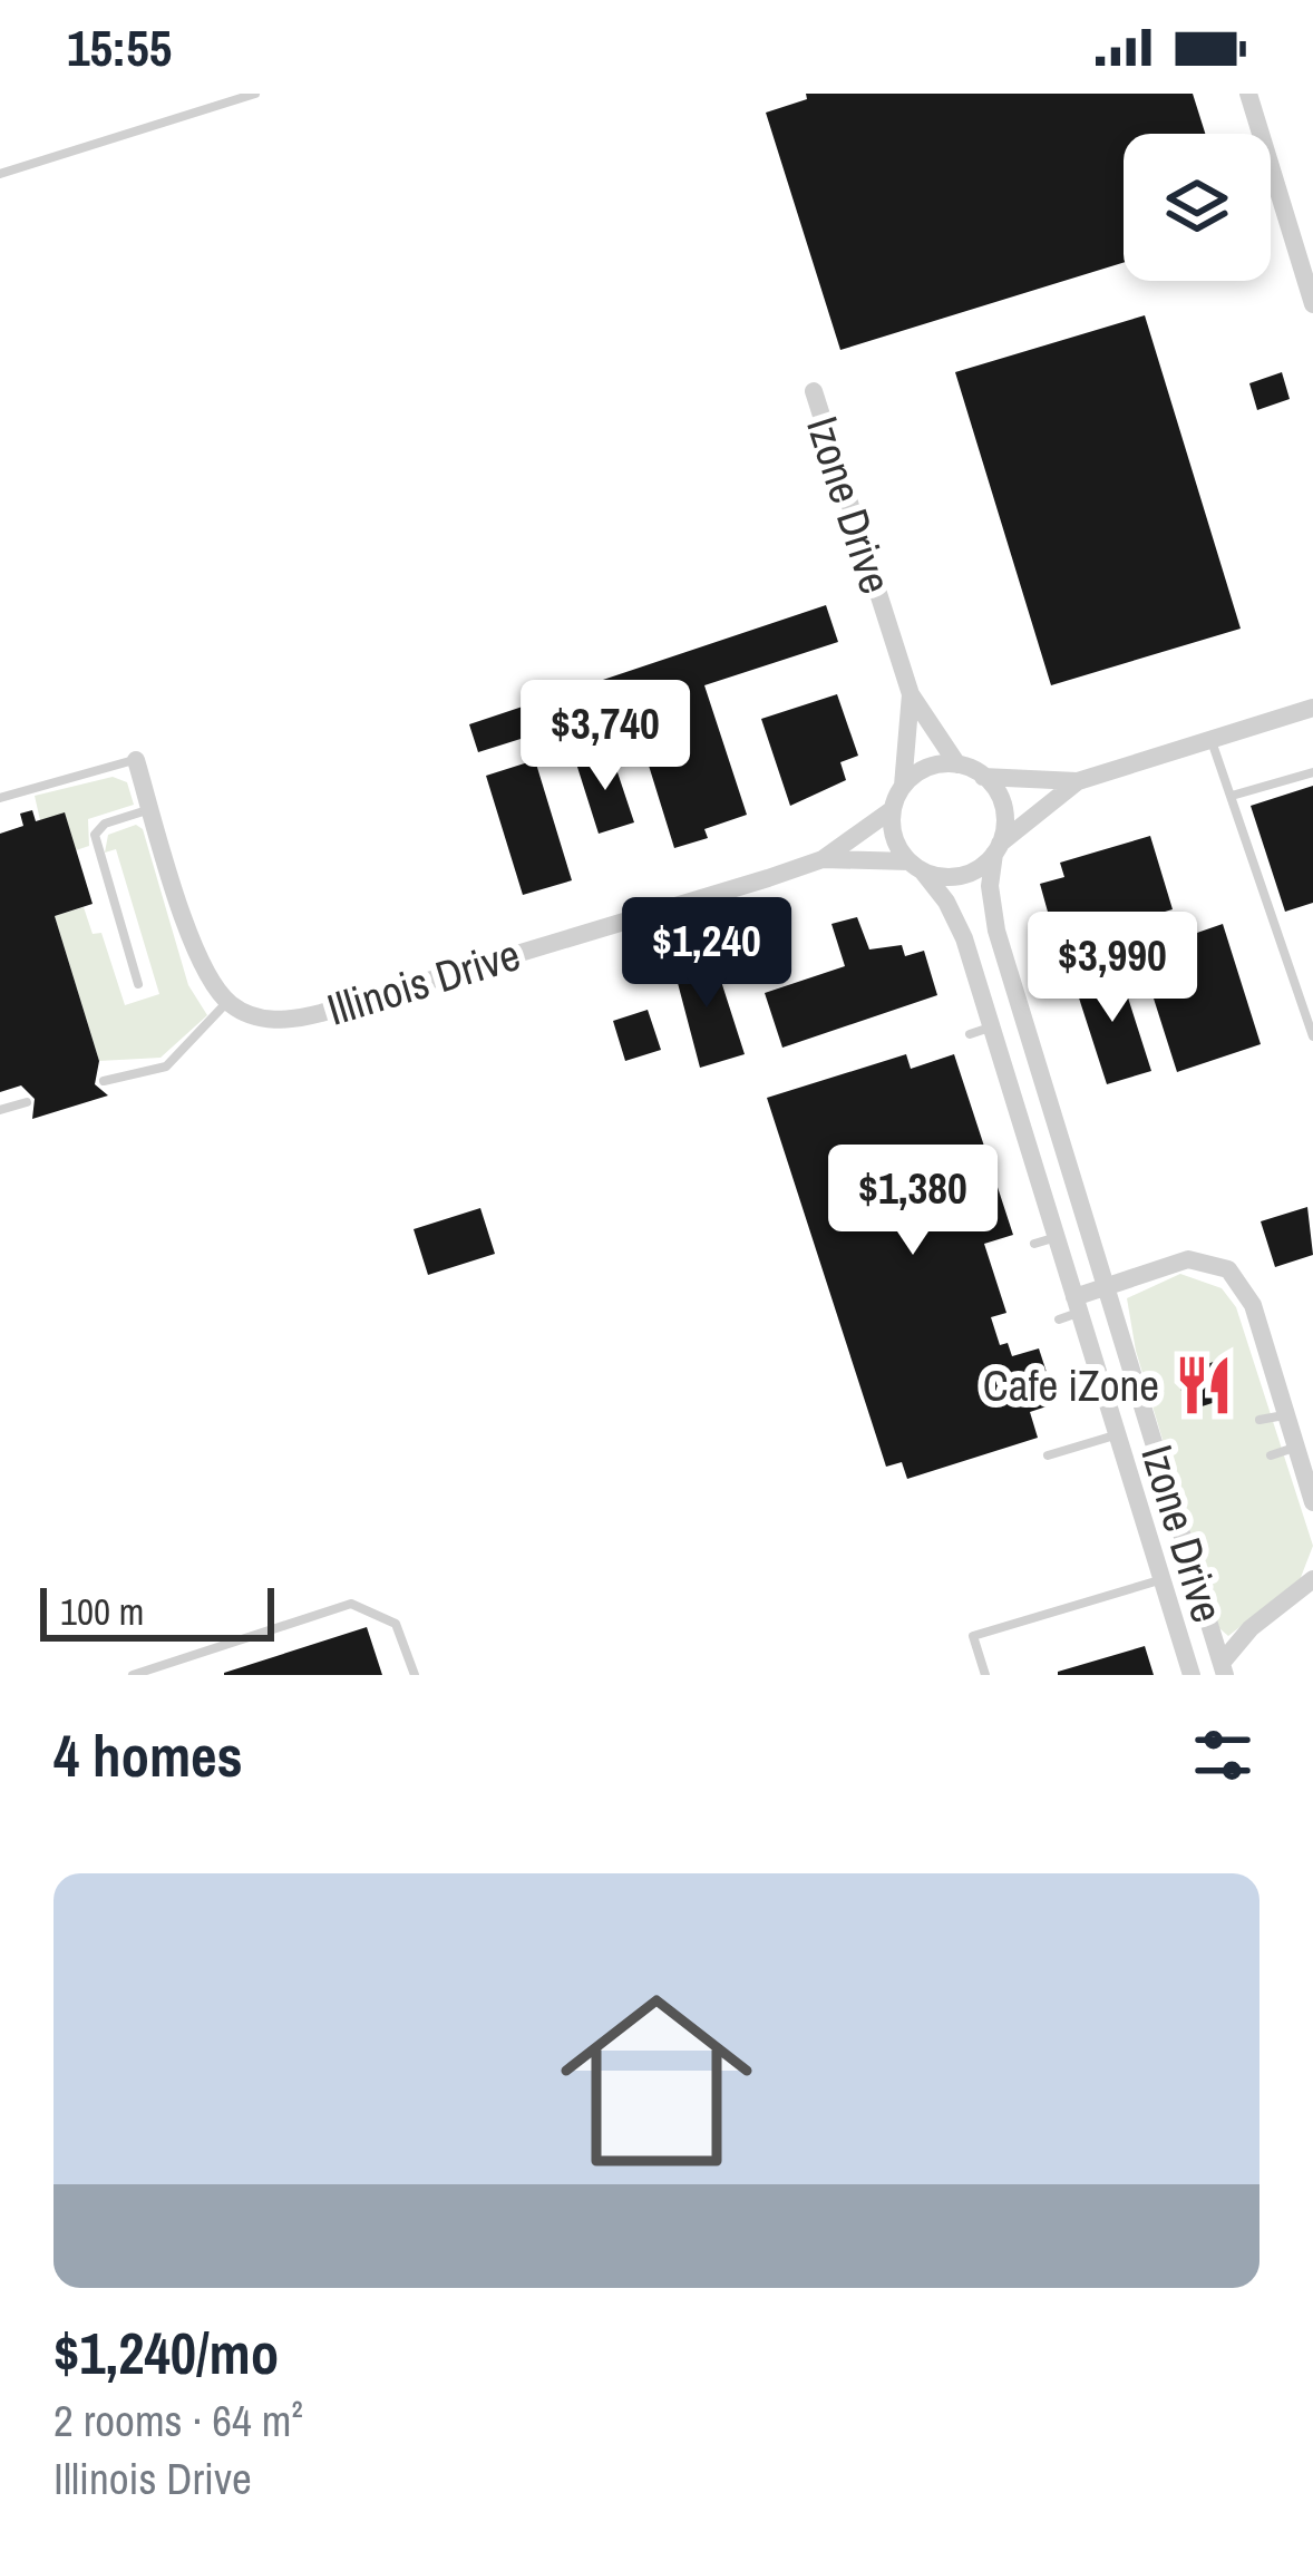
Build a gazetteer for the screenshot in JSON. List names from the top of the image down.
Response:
{
  "streets": {
    "street": ["Izone Drive", "Illinois Drive"]
  },
  "crossings": [
    ["Izone Drive", "Illinois Drive"]
  ],
  "places": {
    "restaurant": ["Cafe iZone"]
  },
  "scale_bar": "100 m",
  "page": {
    "status": "15:55",
    "price": [
      "$3,740",
      "$1,240",
      "$3,990",
      "$1,380"
    ],
    "scale": "100 m",
    "heading": "4 homes",
    "list": [
      {
        "name": "$1,240/mo",
        "note": "2 rooms · 64 m² · Illinois Drive"
      }
    ]
  }
}
